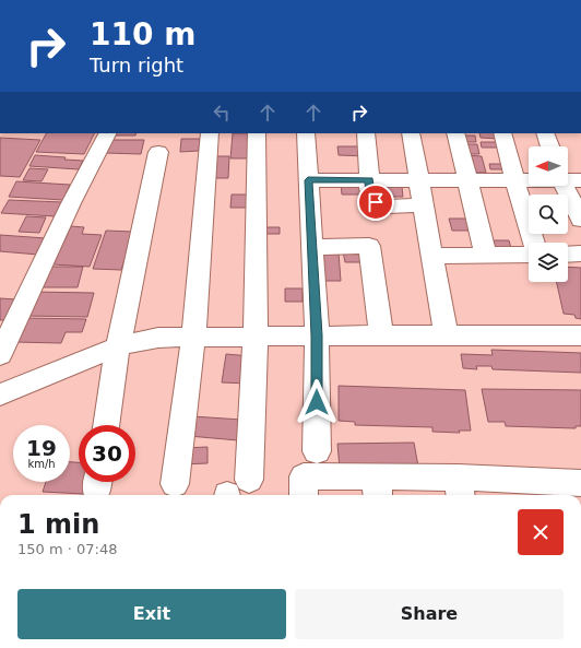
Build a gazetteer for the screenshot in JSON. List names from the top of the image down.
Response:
{
  "north": "left",
  "page": {
    "turn": ["110 m", "Turn right"],
    "speed": "19 km/h",
    "limit": "30",
    "heading": ["1 min", "150 m · 07:48"],
    "buttons": ["Exit", "Share"]
  }
}
